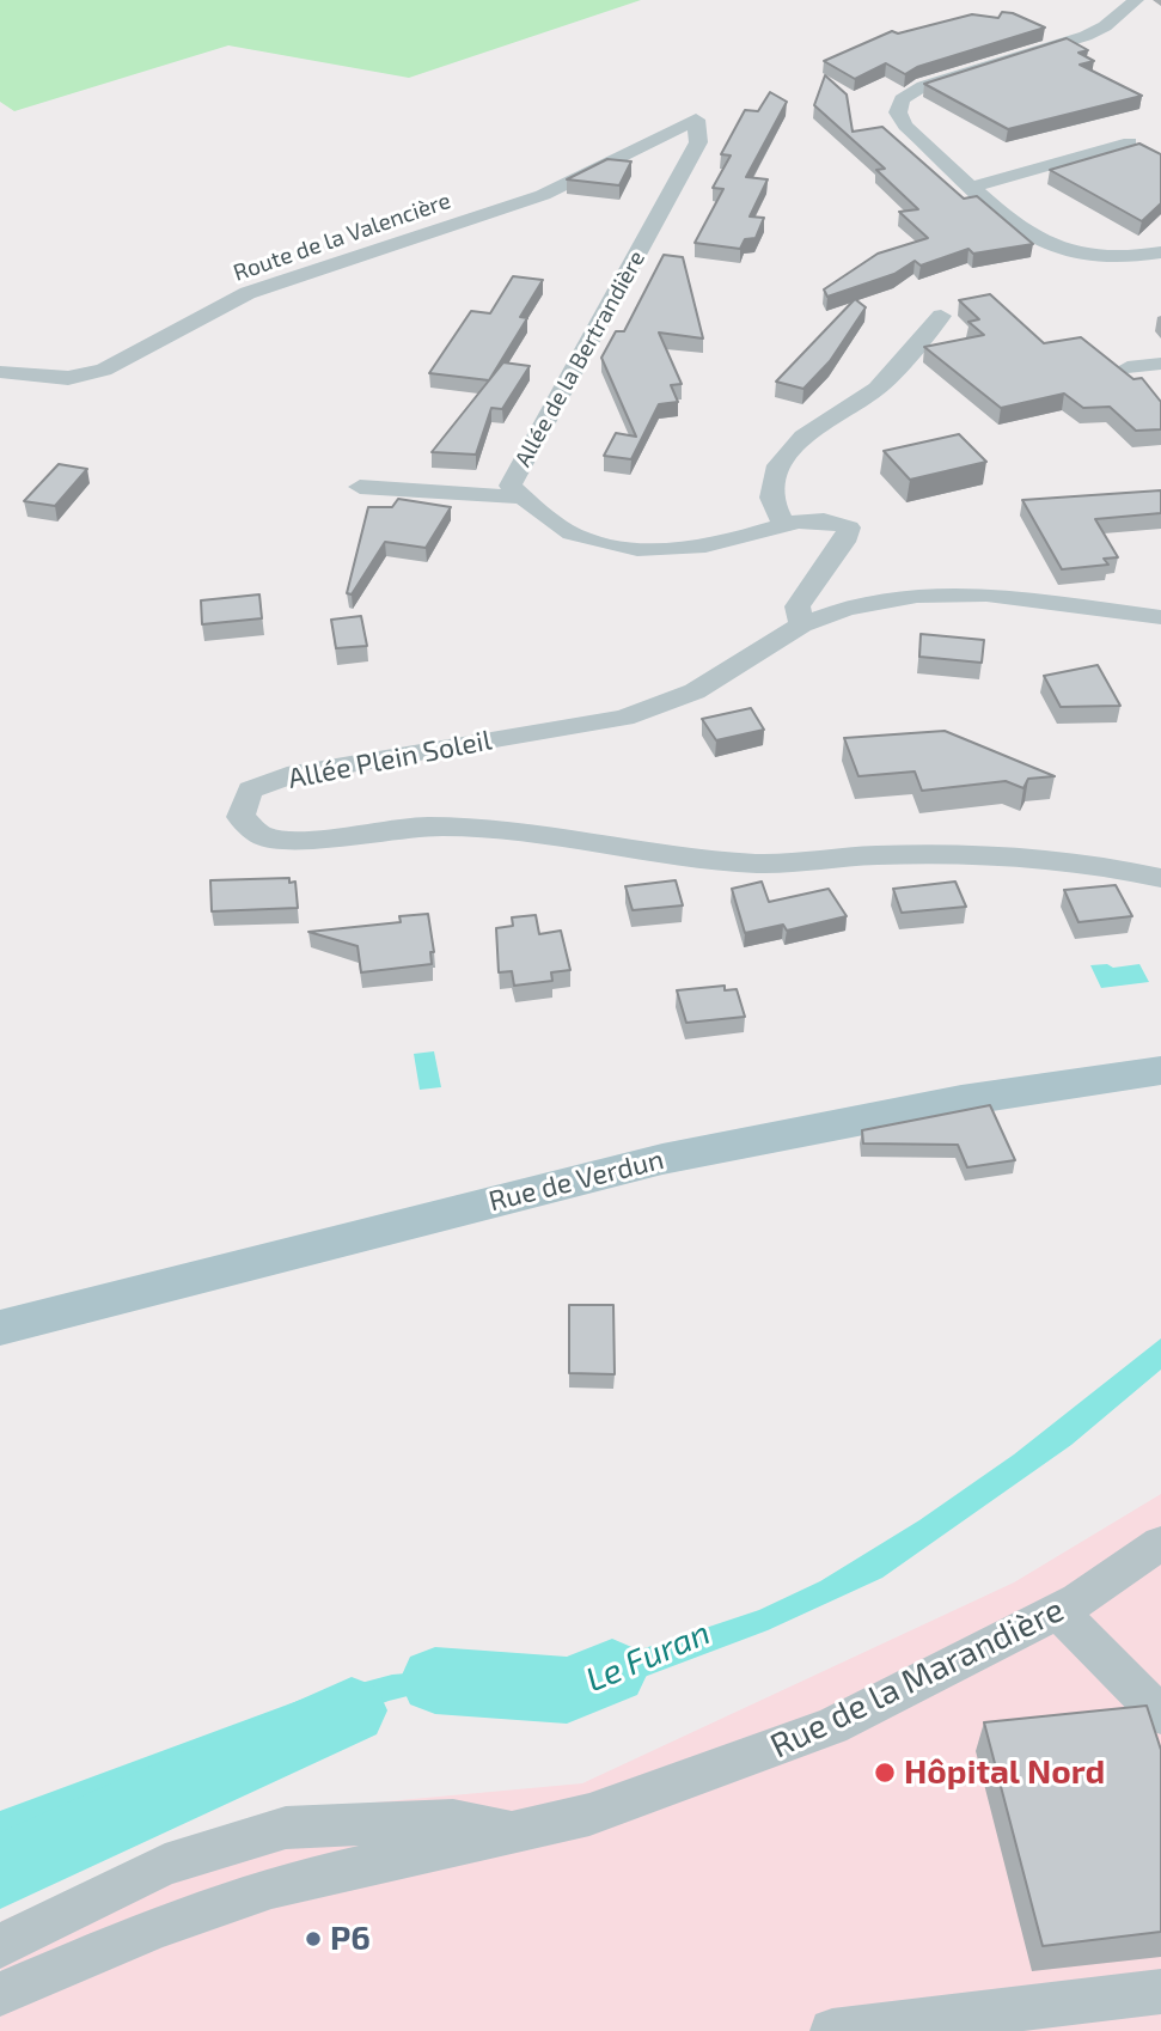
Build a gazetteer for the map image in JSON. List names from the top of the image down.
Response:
{
  "streets": {
    "main road": ["Rue de Verdun"],
    "street": [
      "Route de la Valencière",
      "Allée de la Bertrandière",
      "Allée Plein Soleil",
      "Rue de la Marandière"
    ]
  },
  "crossings": [
    ["Route de la Valencière", "Allée de la Bertrandière"],
    ["Allée de la Bertrandière", "Allée Plein Soleil"]
  ],
  "water": ["Le Furan"],
  "places": ["Hôpital Nord", "P6"]
}
